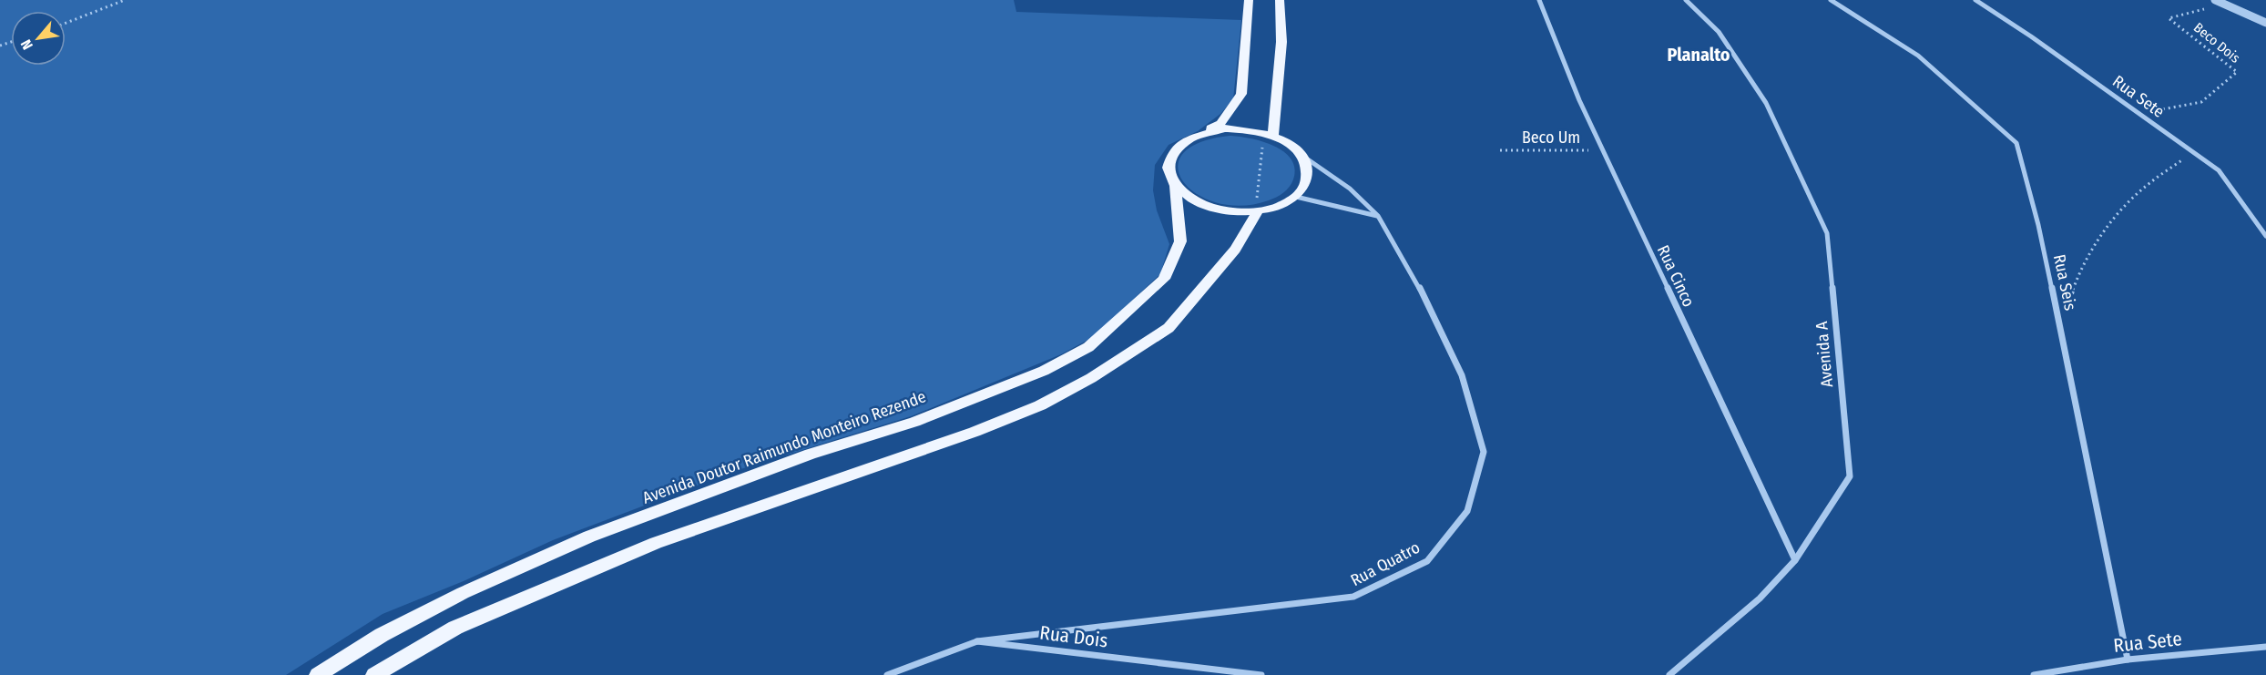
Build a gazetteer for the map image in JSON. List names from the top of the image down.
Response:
{
  "streets": {
    "main road": ["Avenida Doutor Raimundo Monteiro Rezende"],
    "street": [
      "Rua Sete",
      "Rua Cinco",
      "Rua Seis",
      "Avenida A",
      "Rua Quatro",
      "Rua Dois"
    ],
    "path": ["Beco Dois", "Beco Um"]
  },
  "crossings": [
    ["Beco Dois", "Rua Sete"],
    ["Rua Sete", "Rua Seis"],
    ["Beco Um", "Rua Cinco"],
    ["Rua Cinco", "Avenida A"],
    ["Avenida Doutor Raimundo Monteiro Rezende", "Rua Quatro"],
    ["Rua Quatro", "Rua Dois"]
  ],
  "districts": ["Planalto"],
  "north": "bottom left"
}
